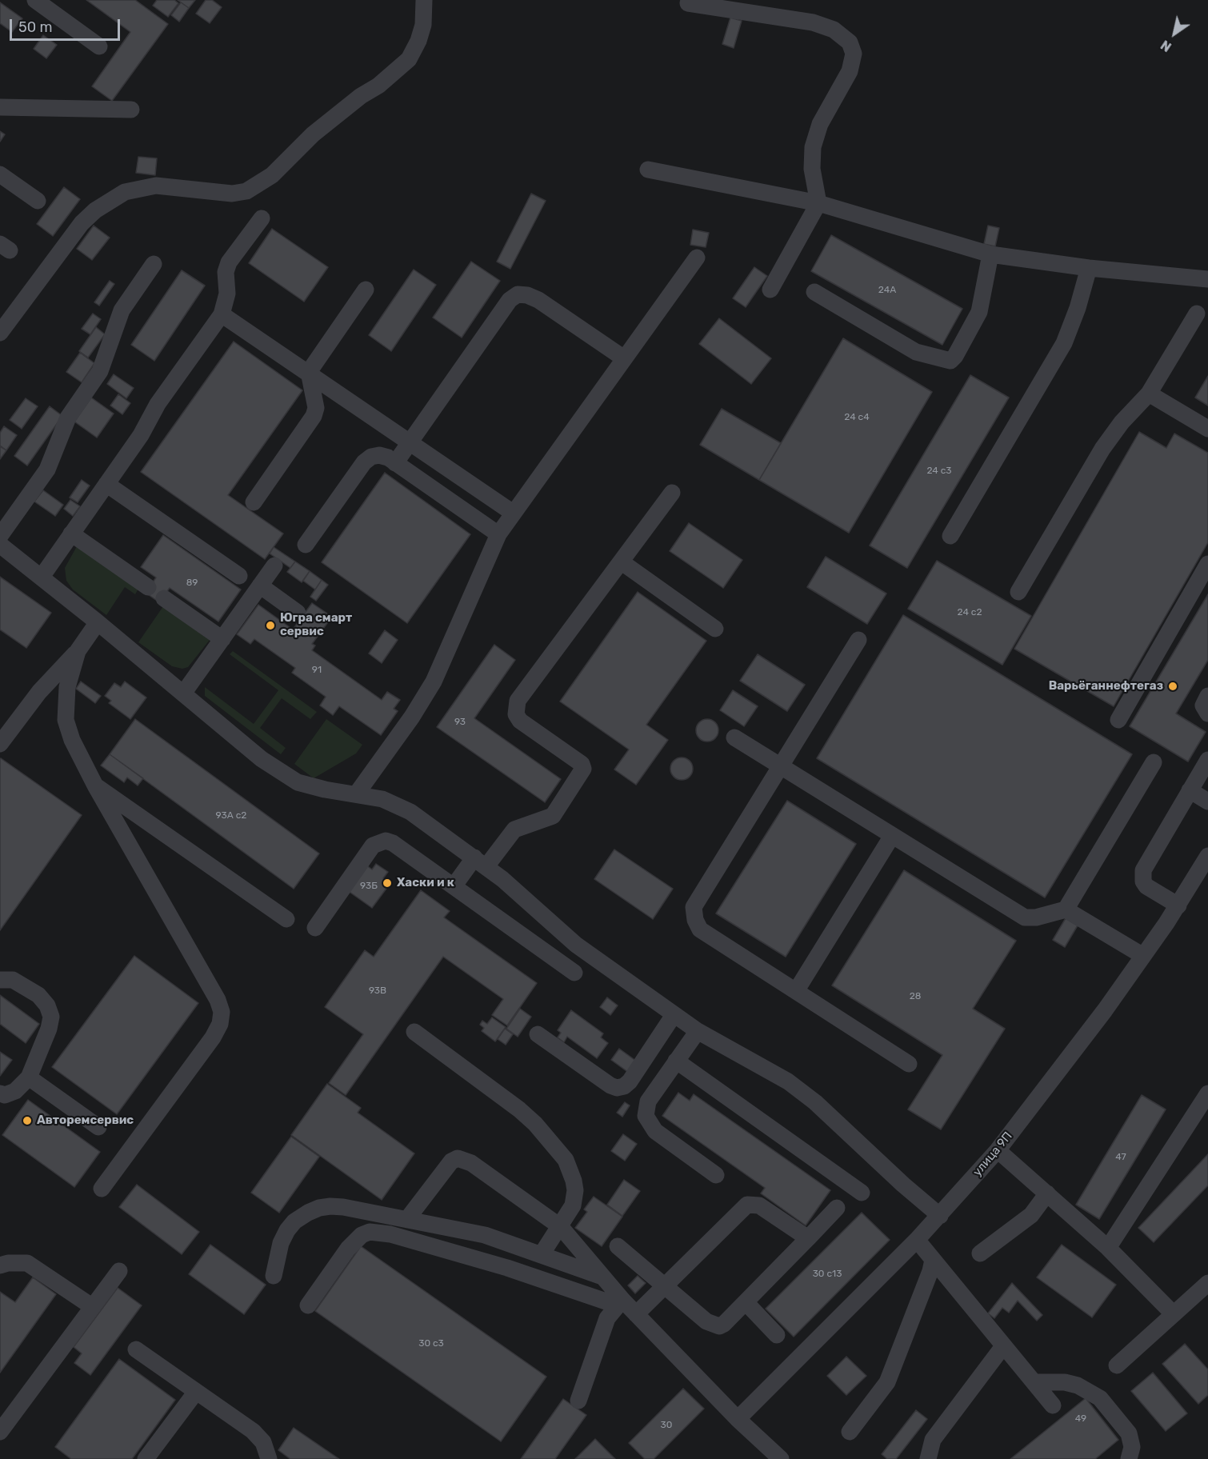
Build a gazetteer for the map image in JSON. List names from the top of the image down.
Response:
{
  "streets": {
    "street": ["улица 9П"]
  },
  "places": [
    "Югра смарт сервис",
    "Варьёганнефтегаз",
    "Хаски и к",
    "Авторемсервис"
  ],
  "house_numbers": [
    "24А",
    "24 с4",
    "24 с3",
    "89",
    "24 с2",
    "91",
    "93",
    "93А с2",
    "93Б",
    "93В",
    "28",
    "47",
    "30 с13",
    "30 с3",
    "49",
    "30"
  ],
  "scale_bar": "50 m",
  "north": "bottom left"
}
